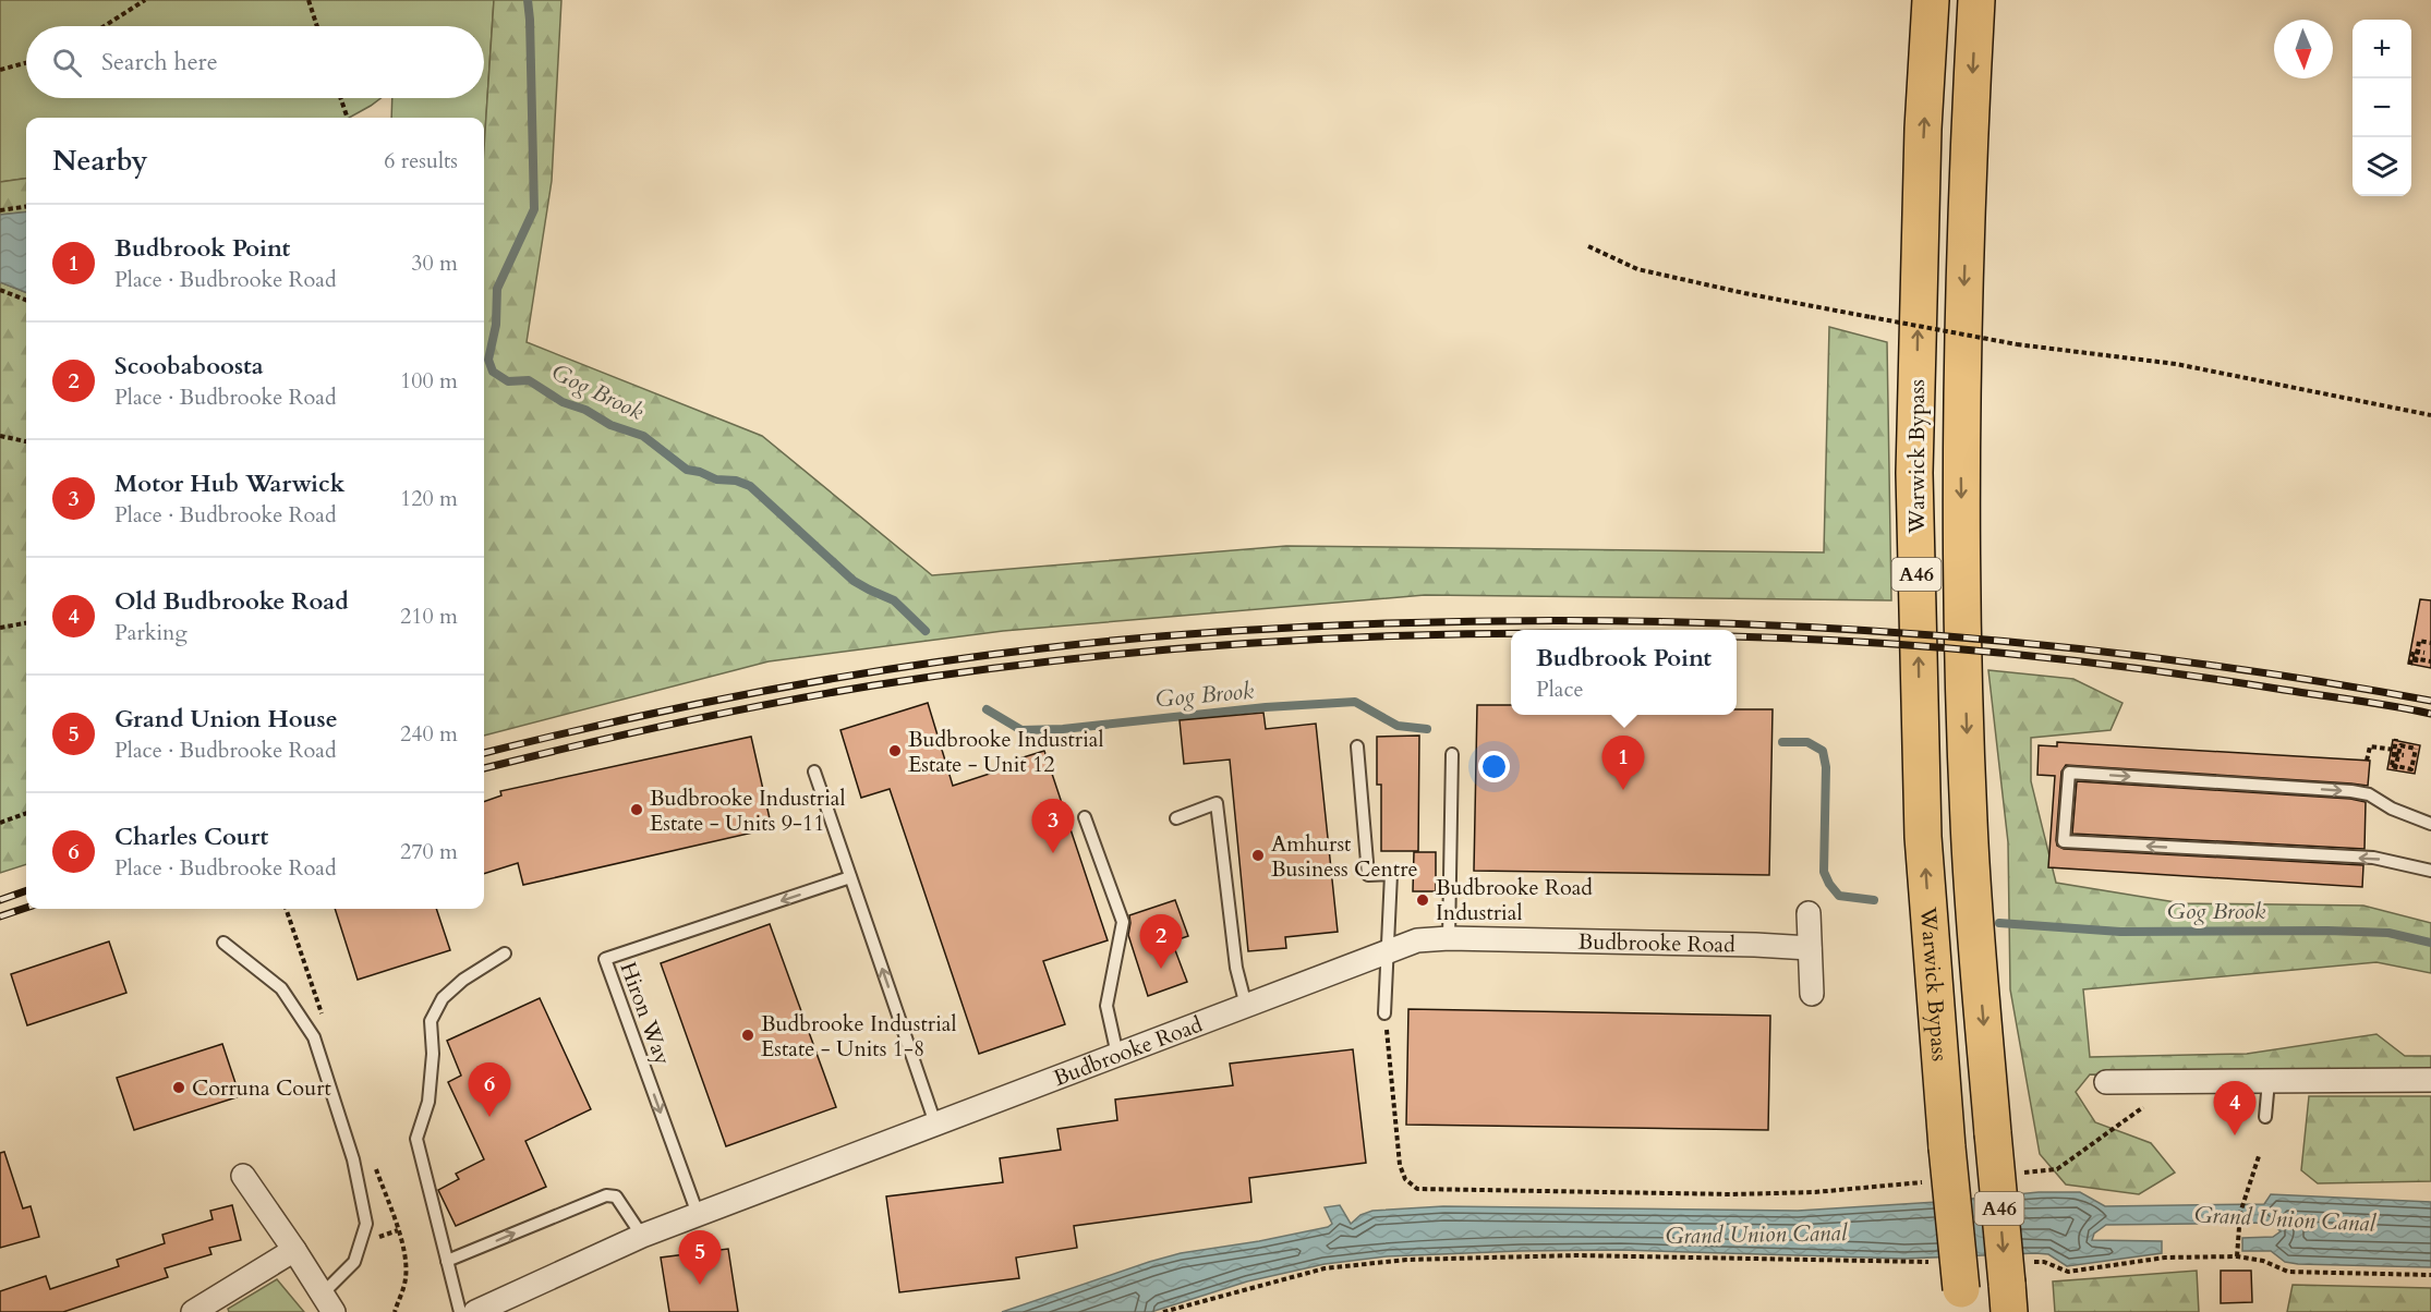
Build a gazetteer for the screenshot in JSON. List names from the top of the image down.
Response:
{
  "streets": {
    "highway": ["Warwick Bypass", "A46"],
    "street": ["Budbrooke Road"],
    "lane": ["Hiron Way"]
  },
  "crossings": [
    ["Budbrooke Road", "Hiron Way"]
  ],
  "water": ["Gog Brook", "Grand Union Canal"],
  "places": [
    "Budbrooke Industrial Estate - Unit 12",
    "Budbrooke Industrial Estate - Units 9-11",
    "Amhurst Business Centre",
    "Budbrooke Road Industrial",
    "Budbrooke Industrial Estate - Units 1-8",
    "Corruna Court"
  ],
  "north": "bottom",
  "page": {
    "map_buttons": ["+", "−"],
    "search": "Search here",
    "heading": ["Nearby", "6 results"],
    "list": [
      {
        "mark": "1",
        "name": "Budbrook Point",
        "note": "Place · Budbrooke Road",
        "value": "30 m"
      },
      {
        "mark": "2",
        "name": "Scoobaboosta",
        "note": "Place · Budbrooke Road",
        "value": "100 m"
      },
      {
        "mark": "3",
        "name": "Motor Hub Warwick",
        "note": "Place · Budbrooke Road",
        "value": "120 m"
      },
      {
        "mark": "4",
        "name": "Old Budbrooke Road",
        "note": "Parking",
        "value": "210 m"
      },
      {
        "mark": "5",
        "name": "Grand Union House",
        "note": "Place · Budbrooke Road",
        "value": "240 m"
      },
      {
        "mark": "6",
        "name": "Charles Court",
        "note": "Place · Budbrooke Road",
        "value": "270 m"
      }
    ],
    "popup": ["Budbrook Point", "Place"],
    "pins": [
      "1",
      "3",
      "2",
      "6",
      "4",
      "5"
    ]
  }
}
